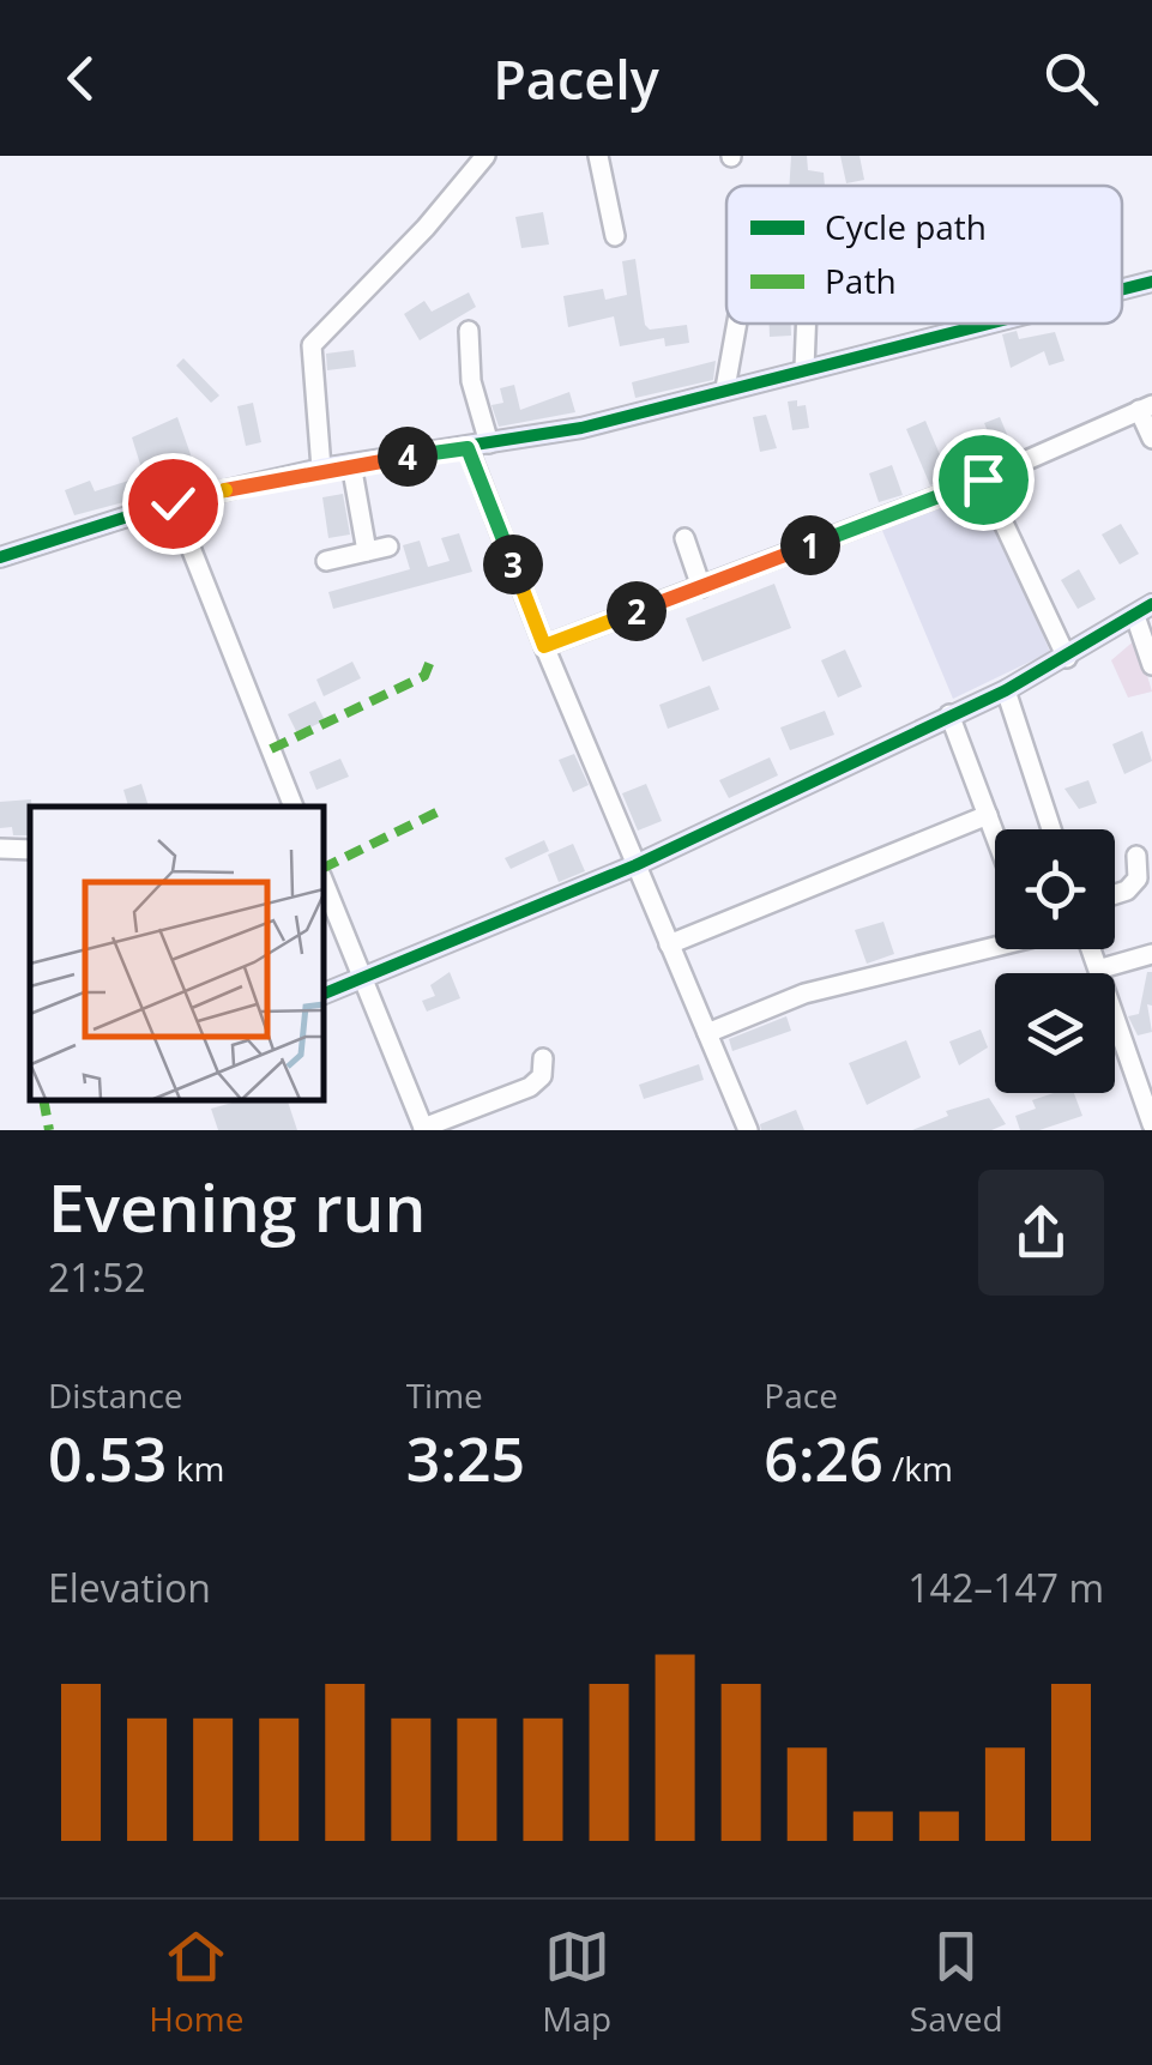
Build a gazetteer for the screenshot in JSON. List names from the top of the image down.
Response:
{
  "legend": ["Cycle path", "Path"],
  "page": {
    "header": "Pacely",
    "pins": [
      "4",
      "1",
      "3",
      "2"
    ],
    "heading": ["Evening run", "21:52"],
    "stats": [
      ["Distance", "0.53 km"],
      ["Time", "3:25"],
      ["Pace", "6:26 /km"]
    ],
    "chart": ["Elevation", "142–147 m"],
    "tabs": ["Home", "Map", "Saved"]
  }
}
